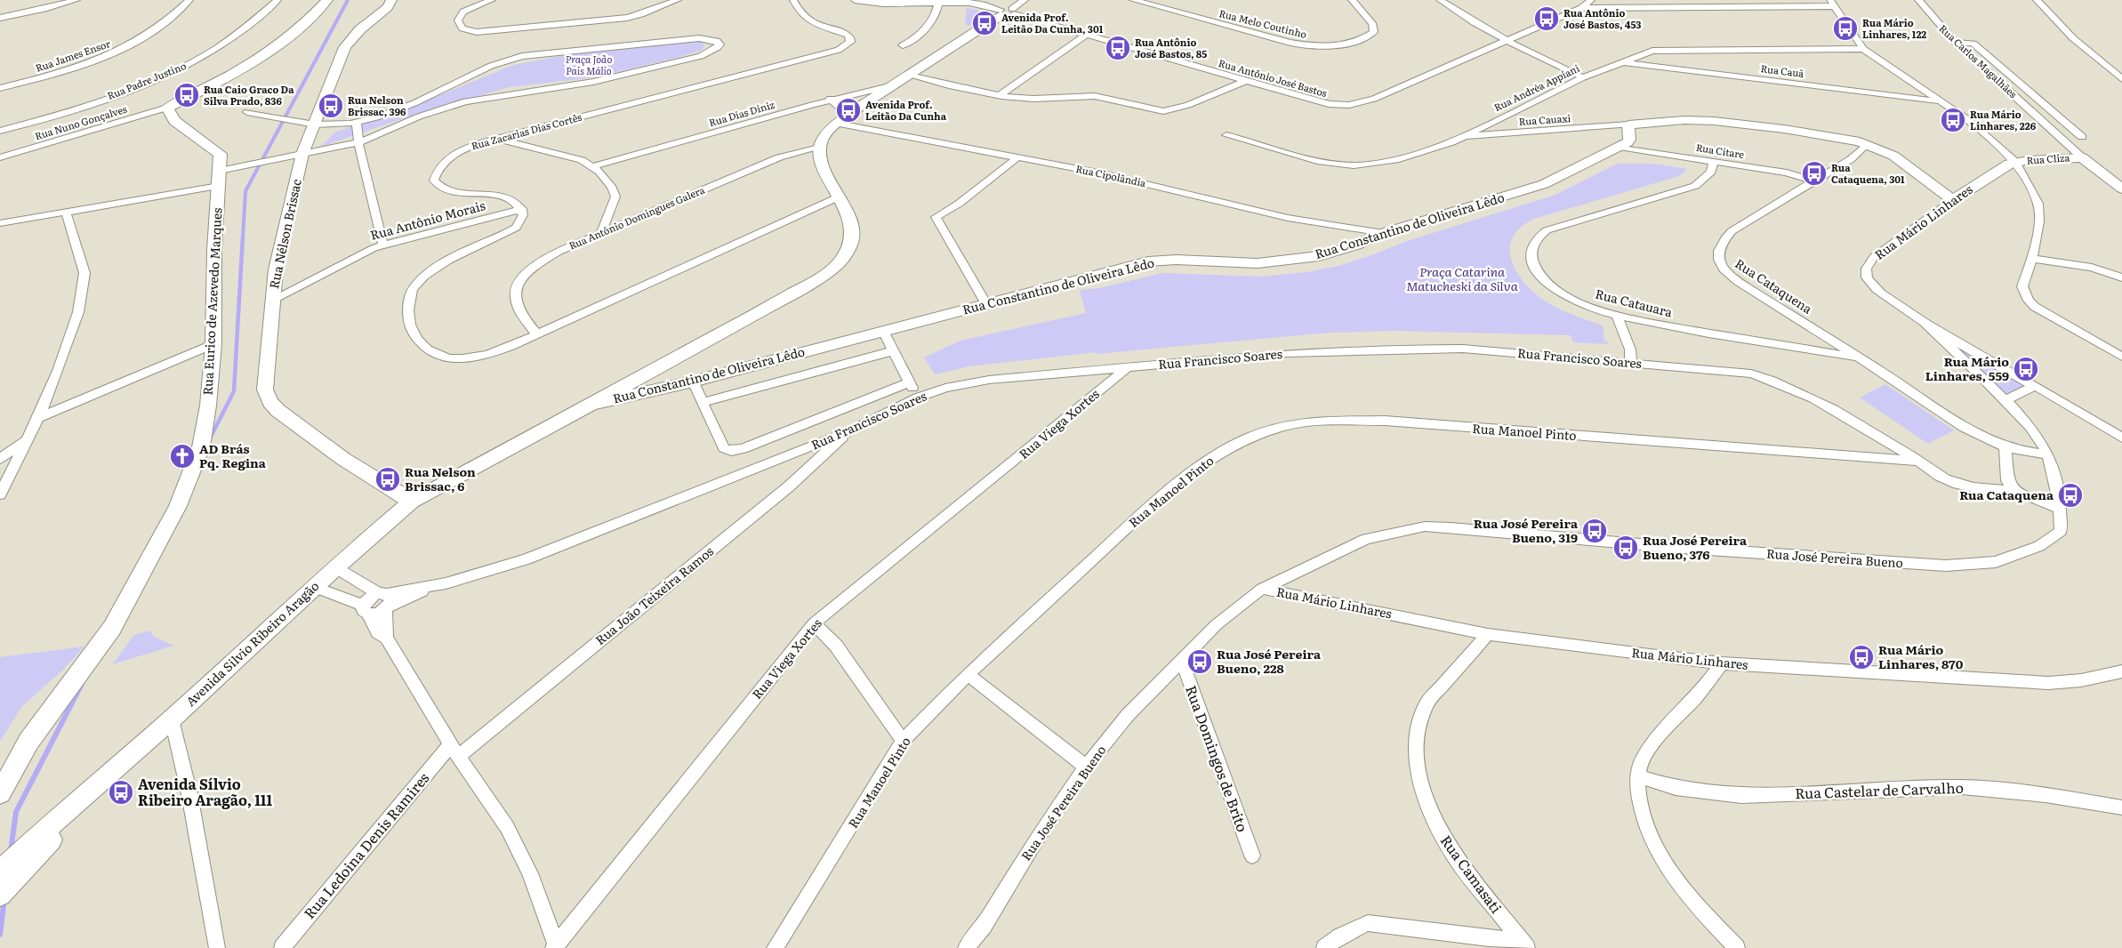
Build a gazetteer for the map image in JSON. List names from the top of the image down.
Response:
{
  "streets": {
    "street": [
      "Rua Melo Coutinho",
      "Rua James Ensor",
      "Rua Carlos Magalhães",
      "Rua Cauã",
      "Rua Antônio José Bastos",
      "Rua Padre Justino",
      "Rua Andréa Appiani",
      "Rua Dias Diniz",
      "Rua Cauaxi",
      "Rua Nuno Gonçalves",
      "Rua Zacarias Dias Cortês",
      "Rua Citare",
      "Rua Cliza",
      "Rua Cipolândia",
      "Rua Antônio Domingues Galera",
      "Rua Antônio Morais",
      "Rua Mário Linhares",
      "Rua Constantino de Oliveira Lêdo",
      "Rua Nélson Brissac",
      "Rua Cataquena",
      "Rua Eurico de Azevedo Marques",
      "Rua Catauara",
      "Rua Francisco Soares",
      "Rua Viega Xortes",
      "Rua Manoel Pinto",
      "Rua José Pereira Bueno",
      "Rua João Teixeira Ramos",
      "Avenida Silvio Ribeiro Aragão",
      "Rua Domingos de Brito",
      "Rua Castelar de Carvalho",
      "Rua Ledoina Denis Ramires",
      "Rua Camasati"
    ]
  },
  "crossings": [
    ["Rua Carlos Magalhães", "Rua Cliza"],
    ["Rua Cauã", "Rua Andréa Appiani"],
    ["Rua Andréa Appiani", "Rua Cauaxi"],
    ["Rua Nuno Gonçalves", "Rua Eurico de Azevedo Marques"],
    ["Rua Zacarias Dias Cortês", "Rua Antônio Morais"],
    ["Rua Citare", "Rua Constantino de Oliveira Lêdo"],
    ["Rua Citare", "Rua Cataquena"],
    ["Rua Citare", "Rua Catauara"],
    ["Rua Cliza", "Rua Mário Linhares"],
    ["Rua Cipolândia", "Rua Constantino de Oliveira Lêdo"],
    ["Rua Antônio Morais", "Rua Nélson Brissac"],
    ["Rua Mário Linhares", "Rua José Pereira Bueno"],
    ["Rua Mário Linhares", "Rua Camasati"],
    ["Rua Constantino de Oliveira Lêdo", "Avenida Silvio Ribeiro Aragão"],
    ["Rua Nélson Brissac", "Avenida Silvio Ribeiro Aragão"],
    ["Rua Cataquena", "Rua Catauara"],
    ["Rua Francisco Soares", "Rua Viega Xortes"],
    ["Rua Francisco Soares", "Rua Manoel Pinto"],
    ["Rua Francisco Soares", "Rua João Teixeira Ramos"],
    ["Rua José Pereira Bueno", "Rua Domingos de Brito"],
    ["Rua João Teixeira Ramos", "Rua Ledoina Denis Ramires"]
  ],
  "parks": ["Praça João Pais Málio", "Praça Catarina Matucheski da Silva"],
  "places": {
    "bus stop": [
      "Rua Antônio José Bastos, 453",
      "Avenida Prof. Leitão Da Cunha, 301",
      "Rua Mário Linhares, 122",
      "Rua Antônio José Bastos, 85",
      "Rua Caio Graco Da Silva Prado, 836",
      "Rua Nelson Brissac, 396",
      "Avenida Prof. Leitão Da Cunha",
      "Rua Mário Linhares, 226",
      "Rua Cataquena, 301",
      "Rua Mário Linhares, 559",
      "Rua Nelson Brissac, 6",
      "Rua Cataquena",
      "Rua José Pereira Bueno, 319",
      "Rua José Pereira Bueno, 376",
      "Rua Mário Linhares, 870",
      "Rua José Pereira Bueno, 228",
      "Avenida Sílvio Ribeiro Aragão, 111"
    ],
    "church": ["AD Brás Pq. Regina"]
  }
}
